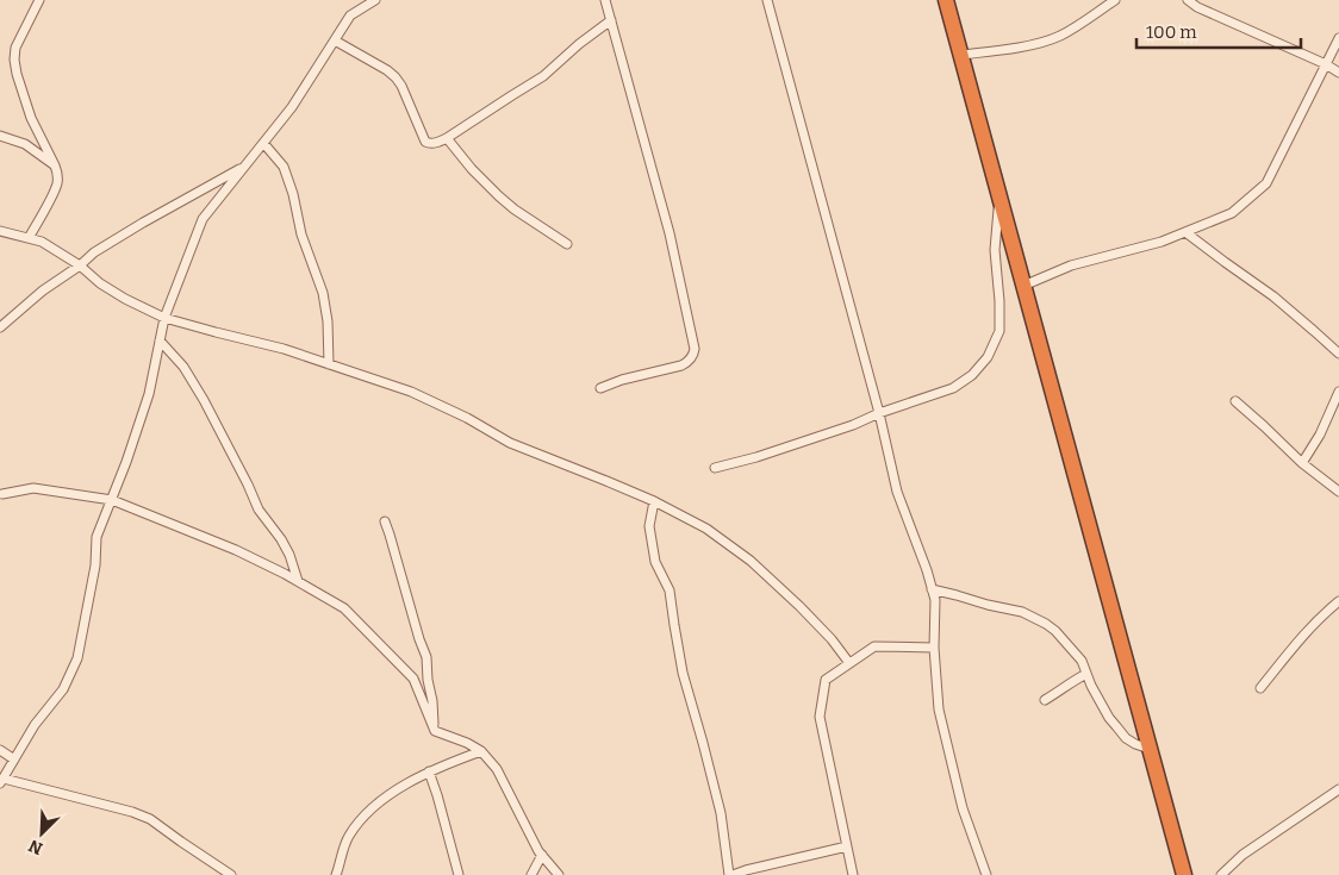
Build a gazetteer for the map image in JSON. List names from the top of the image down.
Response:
{
  "scale_bar": "100 m",
  "north": "bottom left"
}
